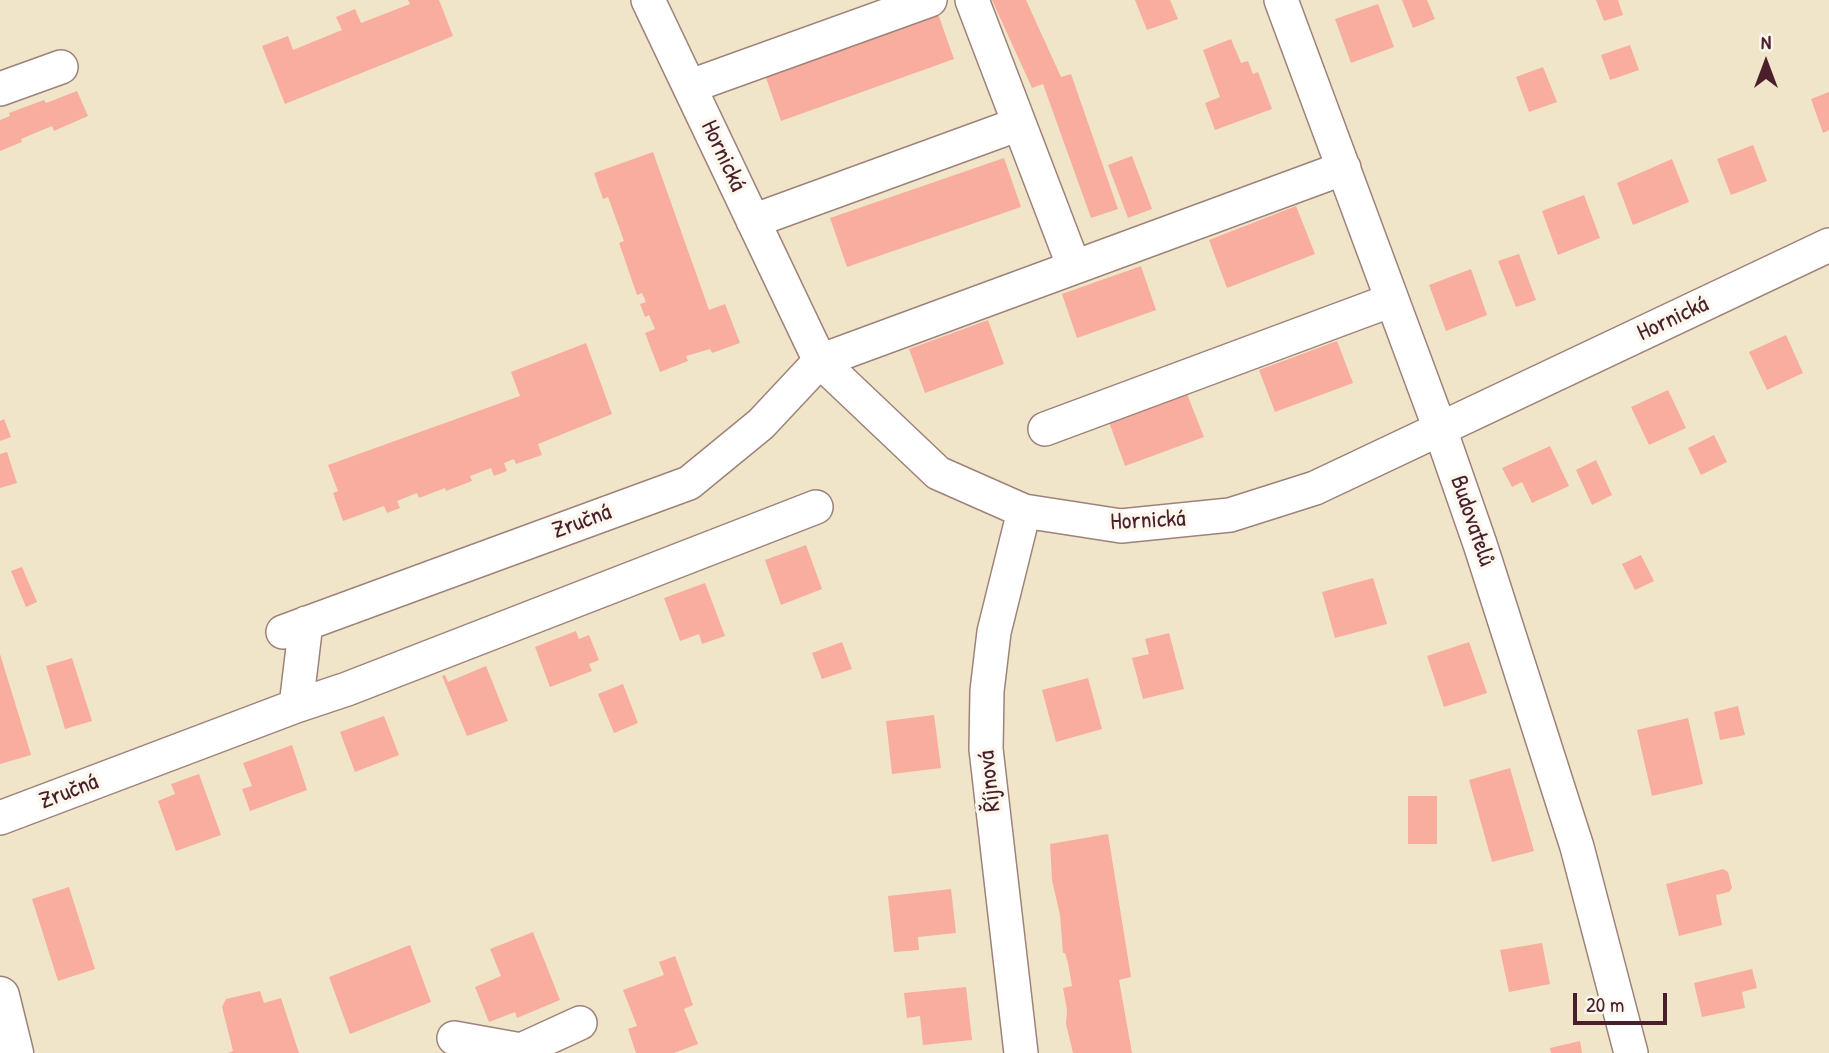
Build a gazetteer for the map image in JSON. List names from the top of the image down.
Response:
{
  "streets": {
    "street": [
      "Hornická",
      "Budovatelů",
      "Zručná",
      "Říjnová"
    ]
  },
  "crossings": [
    ["Hornická", "Budovatelů"],
    ["Hornická", "Zručná"],
    ["Hornická", "Říjnová"]
  ],
  "scale_bar": "20 m",
  "north": "top"
}
